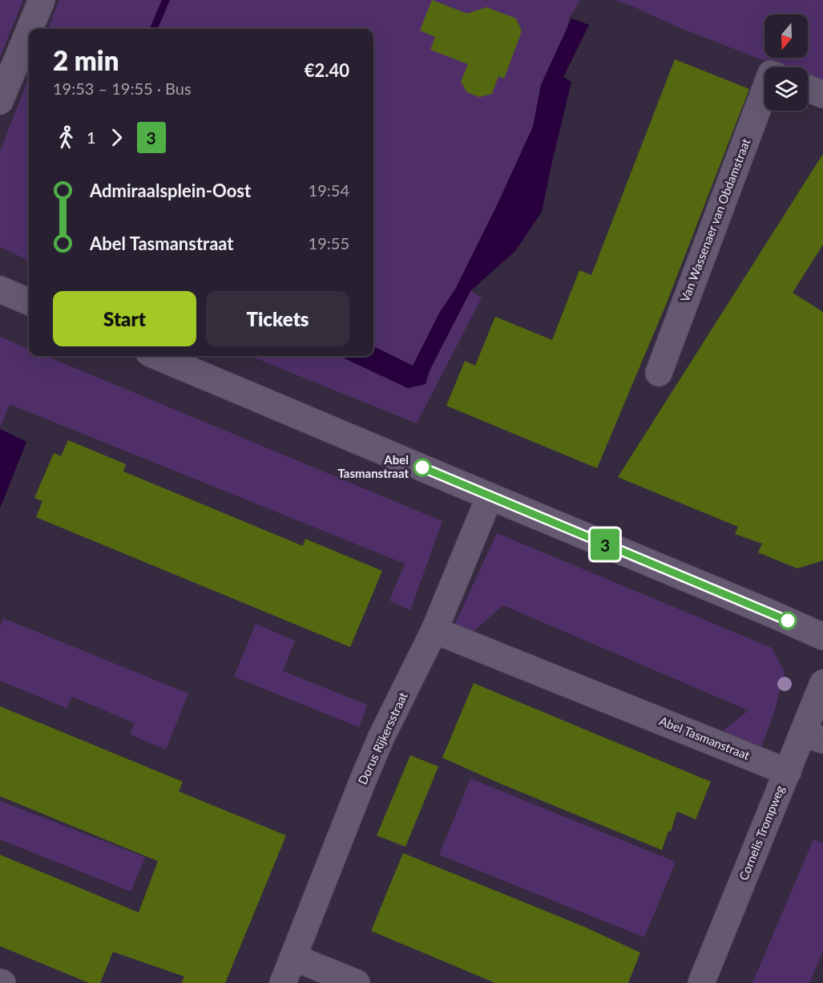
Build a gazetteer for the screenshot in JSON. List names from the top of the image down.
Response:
{
  "streets": {
    "street": [
      "Van Wassenaer van Obdamstraat",
      "Dorus Rijkersstraat",
      "Abel Tasmanstraat",
      "Cornelis Trompweg"
    ]
  },
  "crossings": [
    ["Dorus Rijkersstraat", "Abel Tasmanstraat"],
    ["Abel Tasmanstraat", "Cornelis Trompweg"]
  ],
  "places": ["Abel Tasmanstraat"],
  "lines": ["bus line 3"],
  "north": "bottom",
  "page": {
    "on_map": "3",
    "heading": ["2 min", "19:53 – 19:55 · Bus", "€2.40"],
    "legs": ["1", "3"],
    "list": [
      {
        "name": "Admiraalsplein-Oost",
        "value": "19:54"
      },
      {
        "name": "Abel Tasmanstraat",
        "value": "19:55"
      }
    ],
    "buttons": ["Start", "Tickets"]
  }
}
